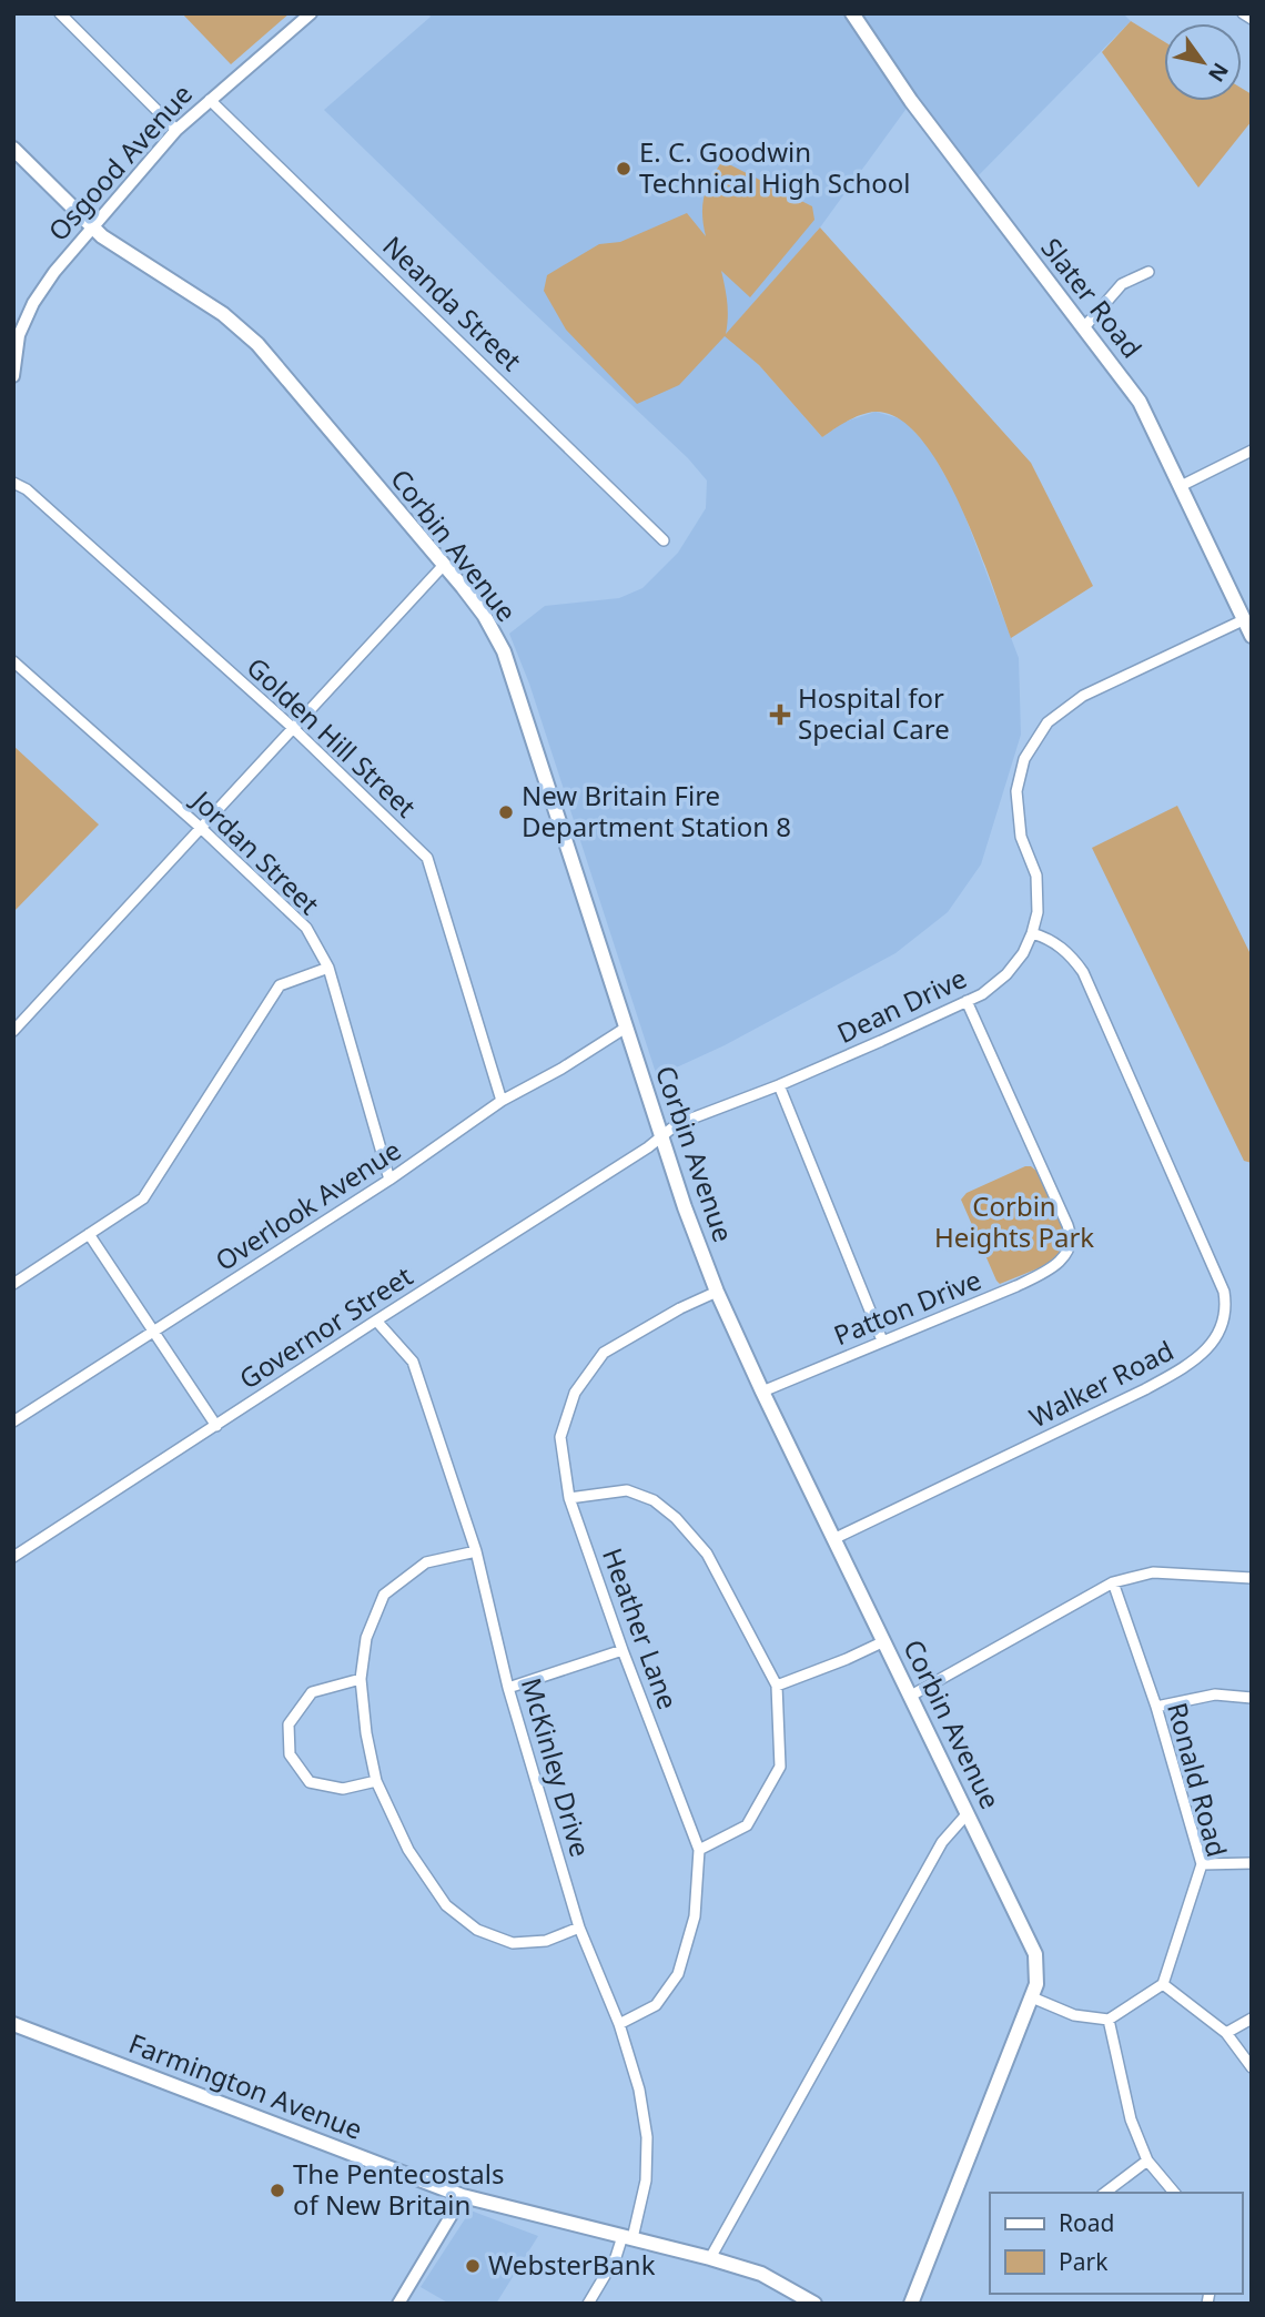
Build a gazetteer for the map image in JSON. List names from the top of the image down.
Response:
{
  "streets": {
    "main road": ["Slater Road", "Corbin Avenue", "Farmington Avenue"],
    "street": [
      "Osgood Avenue",
      "Neanda Street",
      "Golden Hill Street",
      "Jordan Street",
      "Dean Drive",
      "Overlook Avenue",
      "Patton Drive",
      "Governor Street",
      "Walker Road",
      "Heather Lane",
      "McKinley Drive",
      "Ronald Road"
    ]
  },
  "crossings": [
    ["Osgood Avenue", "Neanda Street"],
    ["Osgood Avenue", "Corbin Avenue"],
    ["Slater Road", "Dean Drive"],
    ["Corbin Avenue", "Dean Drive"],
    ["Corbin Avenue", "Overlook Avenue"],
    ["Corbin Avenue", "Patton Drive"],
    ["Corbin Avenue", "Governor Street"],
    ["Corbin Avenue", "Walker Road"],
    ["Corbin Avenue", "Heather Lane"],
    ["Golden Hill Street", "Overlook Avenue"],
    ["Jordan Street", "Overlook Avenue"],
    ["Dean Drive", "Patton Drive"],
    ["Dean Drive", "Governor Street"],
    ["Dean Drive", "Walker Road"],
    ["Governor Street", "McKinley Drive"],
    ["Heather Lane", "McKinley Drive"],
    ["McKinley Drive", "Farmington Avenue"]
  ],
  "parks": ["Corbin Heights Park"],
  "places": {
    "other": [
      "E. C. Goodwin Technical High School",
      "New Britain Fire Department Station 8",
      "The Pentecostals of New Britain",
      "WebsterBank"
    ],
    "health": ["Hospital for Special Care"]
  },
  "legend": ["Road", "Park"],
  "north": "bottom right"
}
